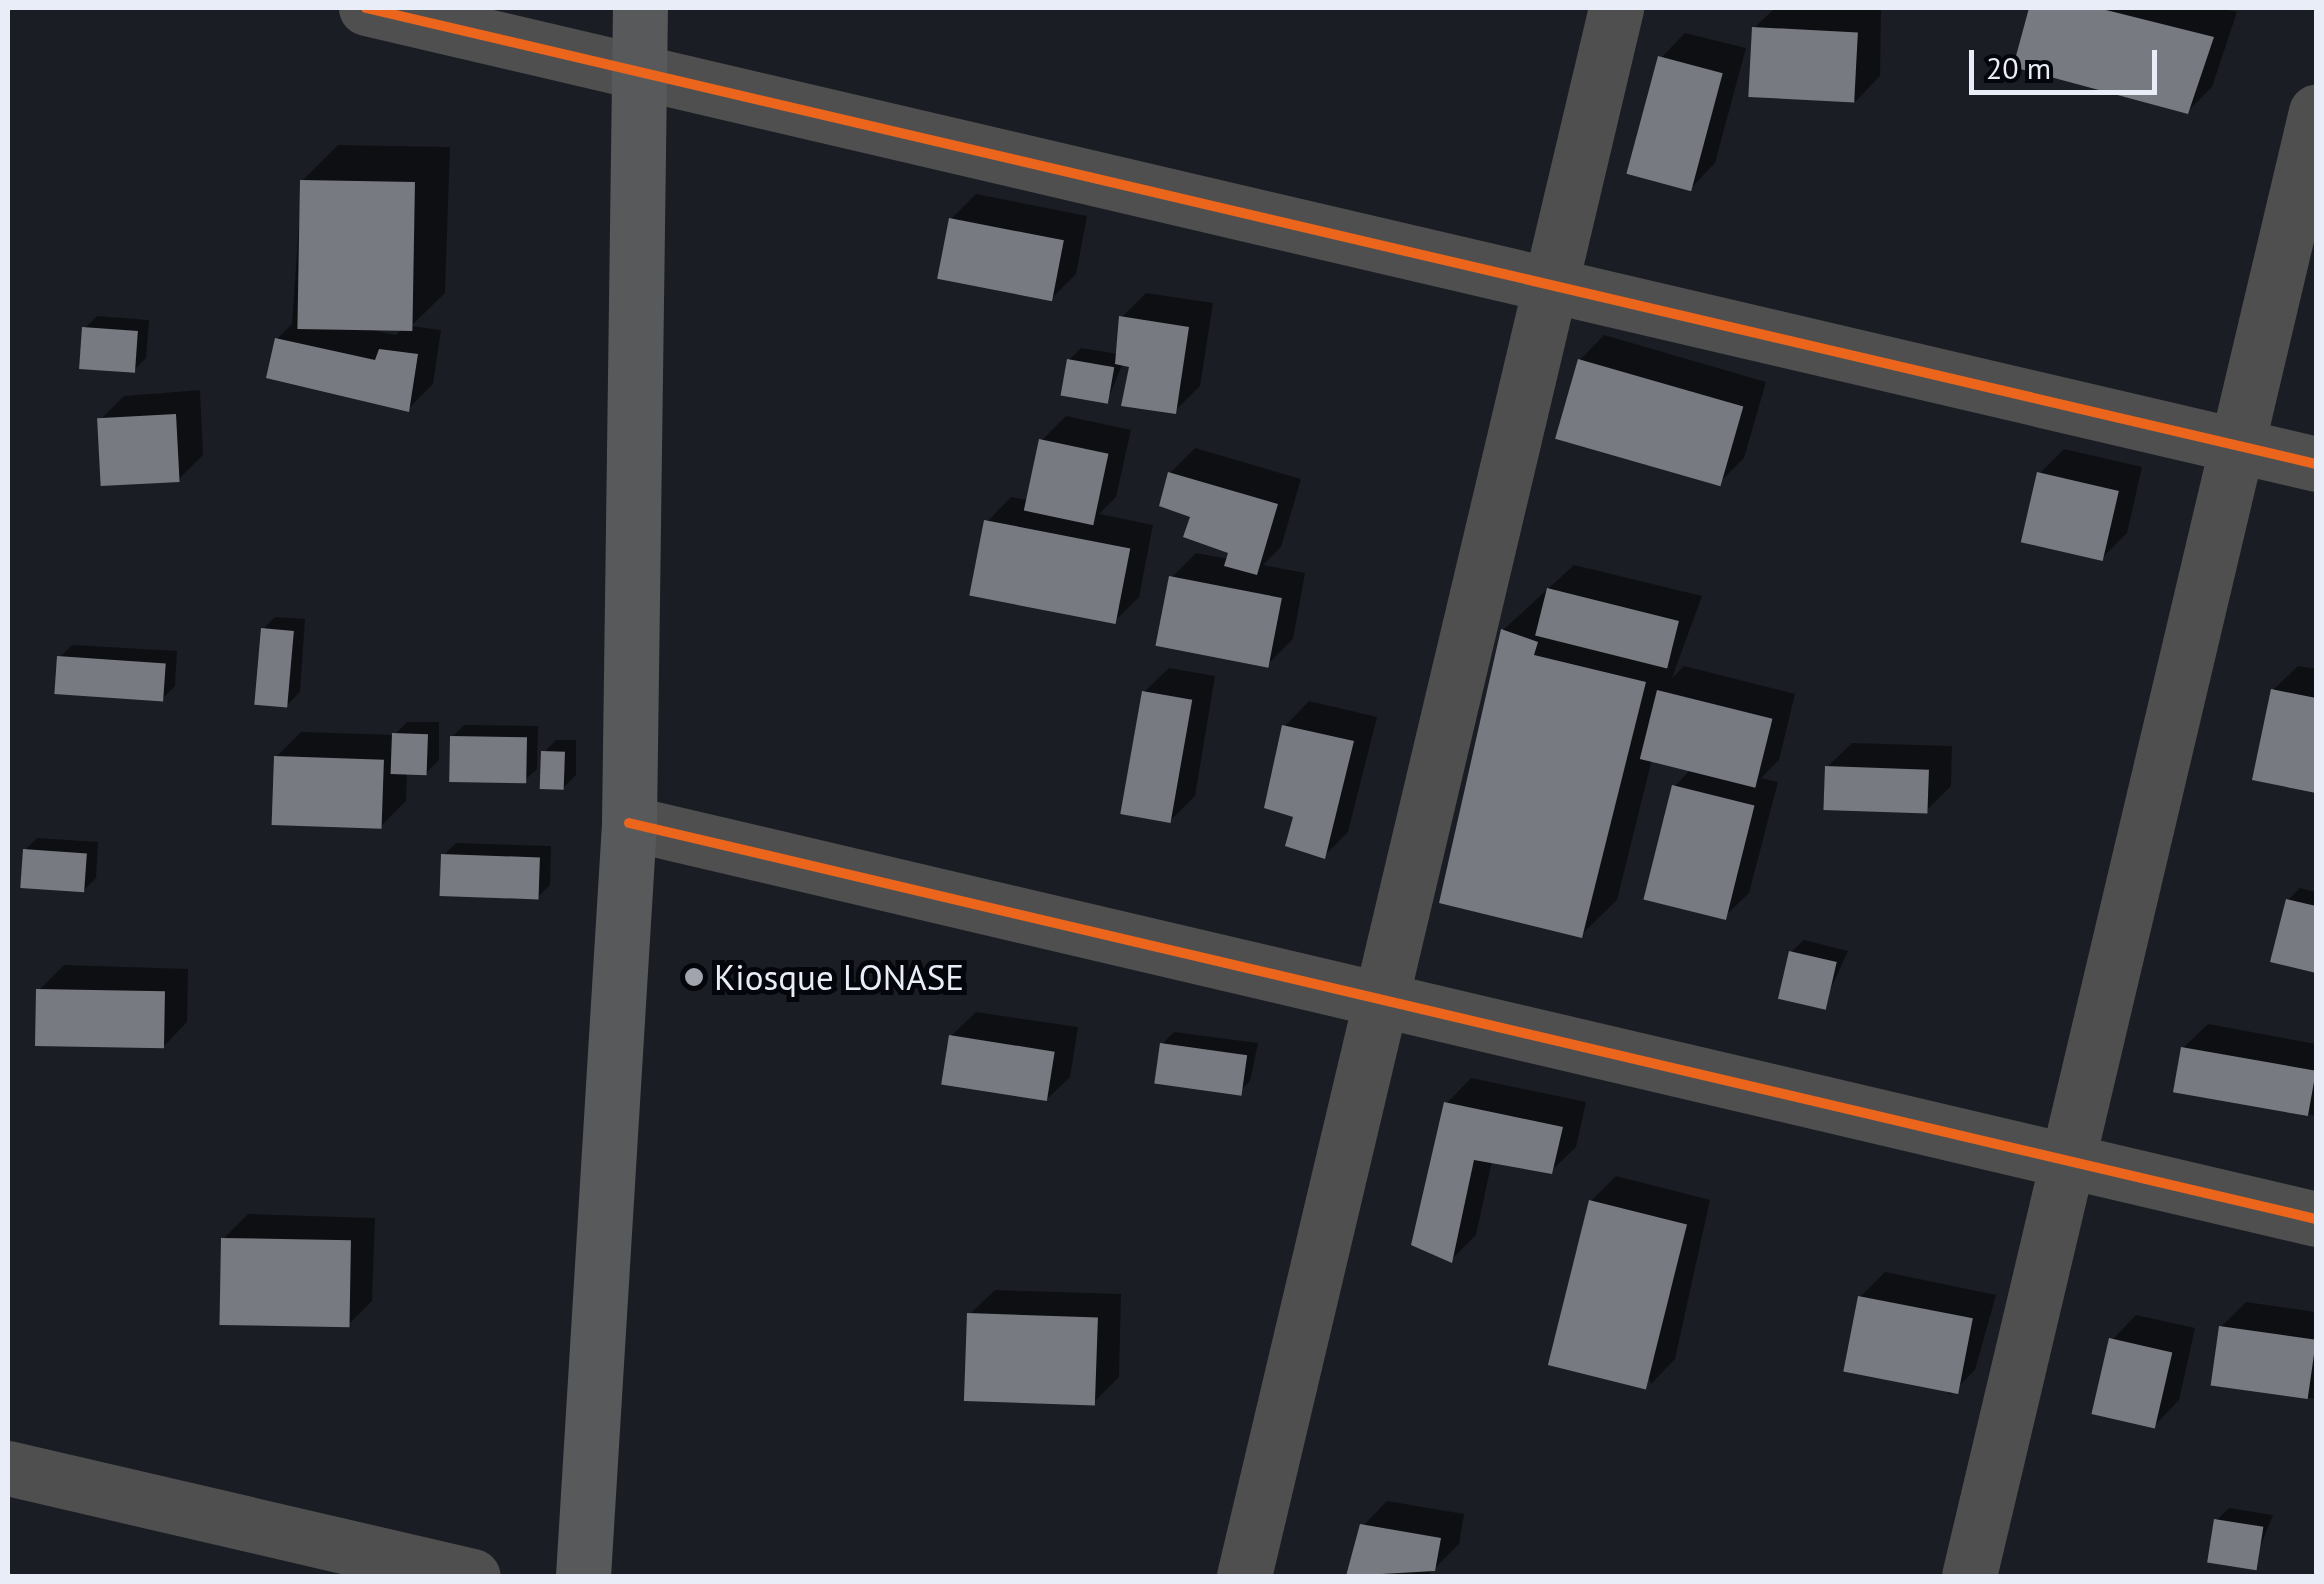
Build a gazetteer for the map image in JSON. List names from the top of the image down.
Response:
{
  "places": ["Kiosque LONASE"],
  "scale_bar": "20 m"
}
